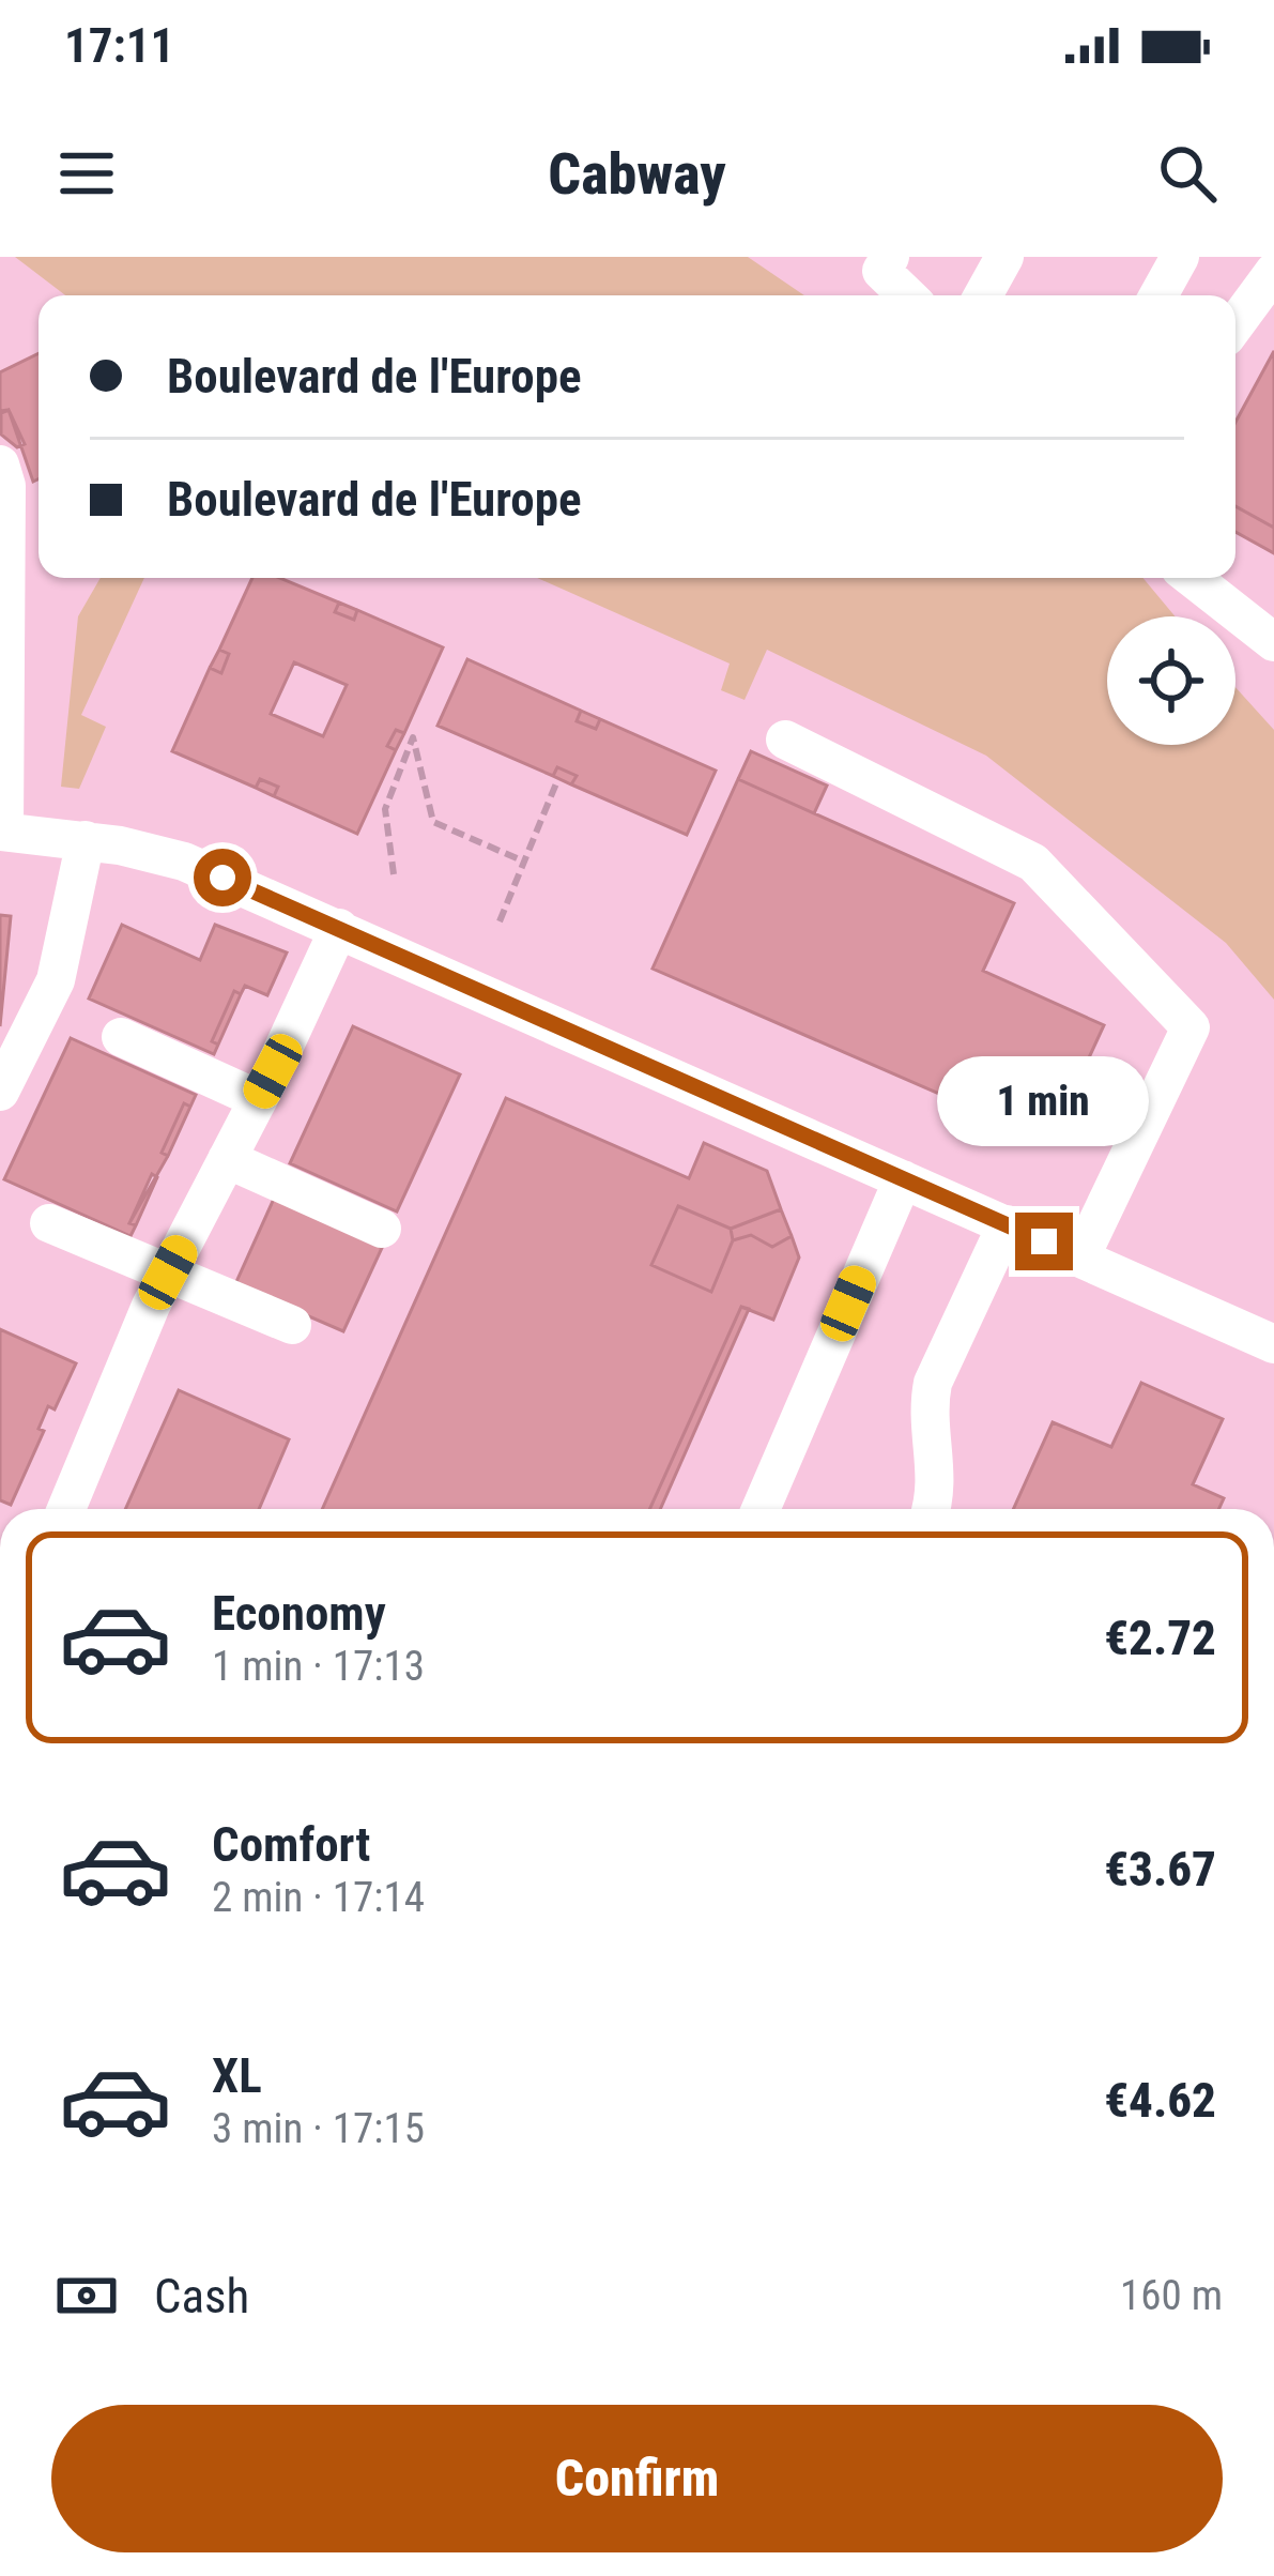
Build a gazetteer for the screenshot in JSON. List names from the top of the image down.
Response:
{
  "page": {
    "status": "17:11",
    "header": "Cabway",
    "banner": ["Boulevard de l'Europe", "Boulevard de l'Europe"],
    "bubble": "1 min",
    "list": [
      {
        "name": "Economy",
        "note": "1 min · 17:13",
        "value": "€2.72"
      },
      {
        "name": "Comfort",
        "note": "2 min · 17:14",
        "value": "€3.67"
      },
      {
        "name": "XL",
        "note": "3 min · 17:15",
        "value": "€4.62"
      }
    ],
    "pay": ["Cash", "160 m"],
    "buttons": "Confirm"
  }
}
